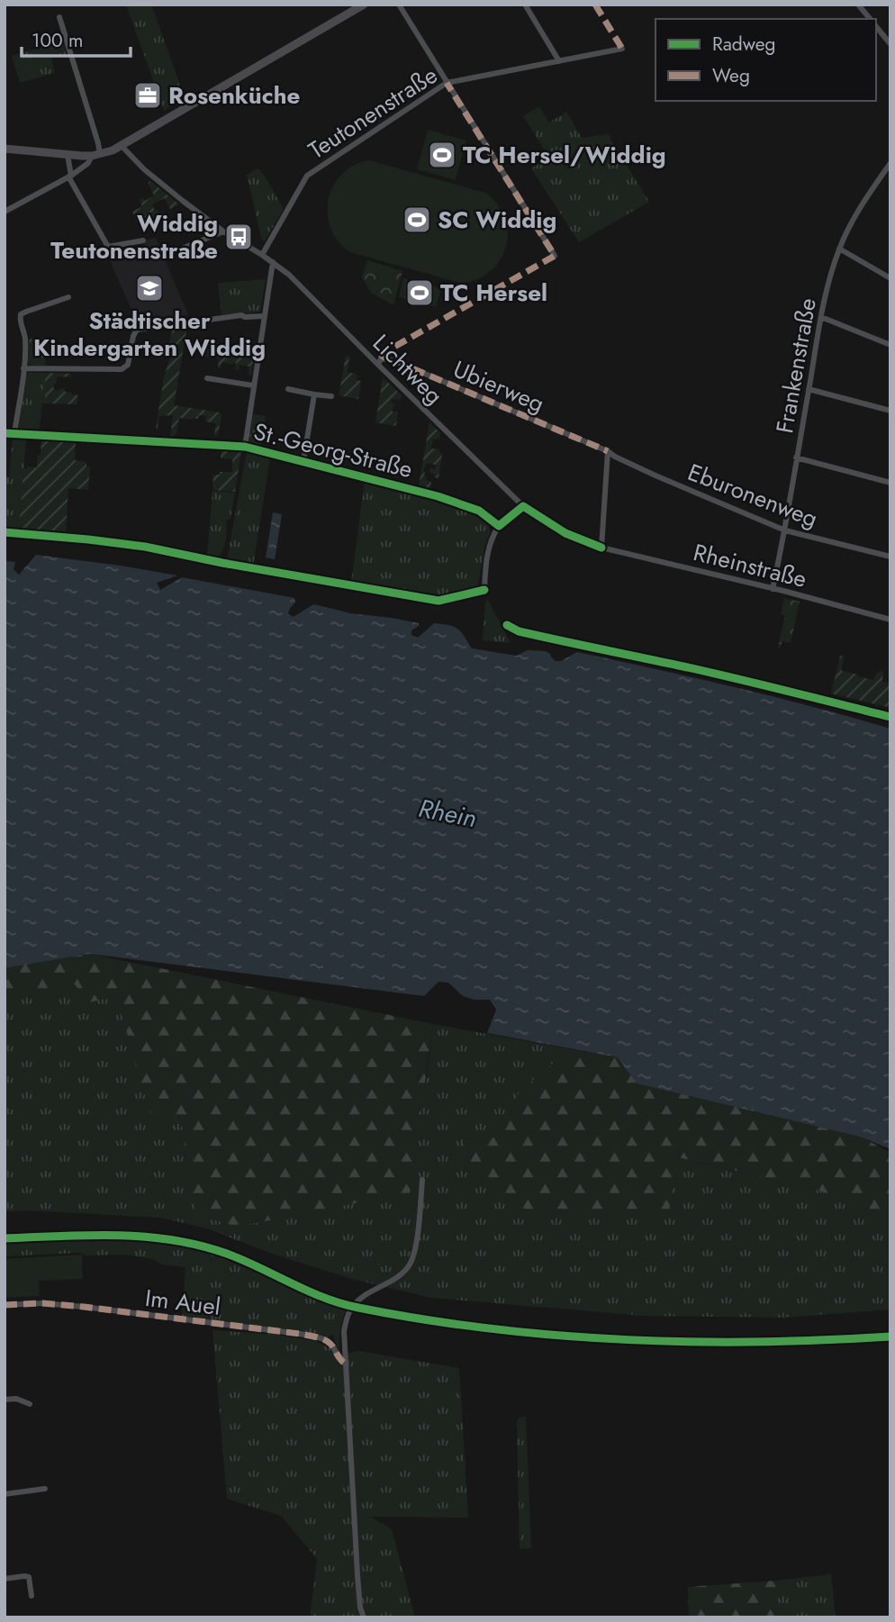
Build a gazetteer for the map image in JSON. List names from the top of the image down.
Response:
{
  "streets": {
    "street": [
      "Teutonenstraße",
      "Frankenstraße",
      "Lichtweg",
      "Ubierweg",
      "St.-Georg-Straße",
      "Eburonenweg",
      "Rheinstraße",
      "Im Auel"
    ]
  },
  "crossings": [
    ["Teutonenstraße", "Lichtweg"],
    ["Frankenstraße", "Eburonenweg"],
    ["Frankenstraße", "Rheinstraße"],
    ["Lichtweg", "Ubierweg"],
    ["Lichtweg", "Rheinstraße"],
    ["Ubierweg", "Eburonenweg"]
  ],
  "water": ["Rhein"],
  "places": {
    "office": ["Rosenküche"],
    "sports": ["TC Hersel/Widdig", "SC Widdig", "TC Hersel"],
    "bus stop": ["Widdig Teutonenstraße"],
    "school or university": ["Städtischer Kindergarten Widdig"]
  },
  "legend": ["Radweg", "Weg"],
  "scale_bar": "100 m"
}
